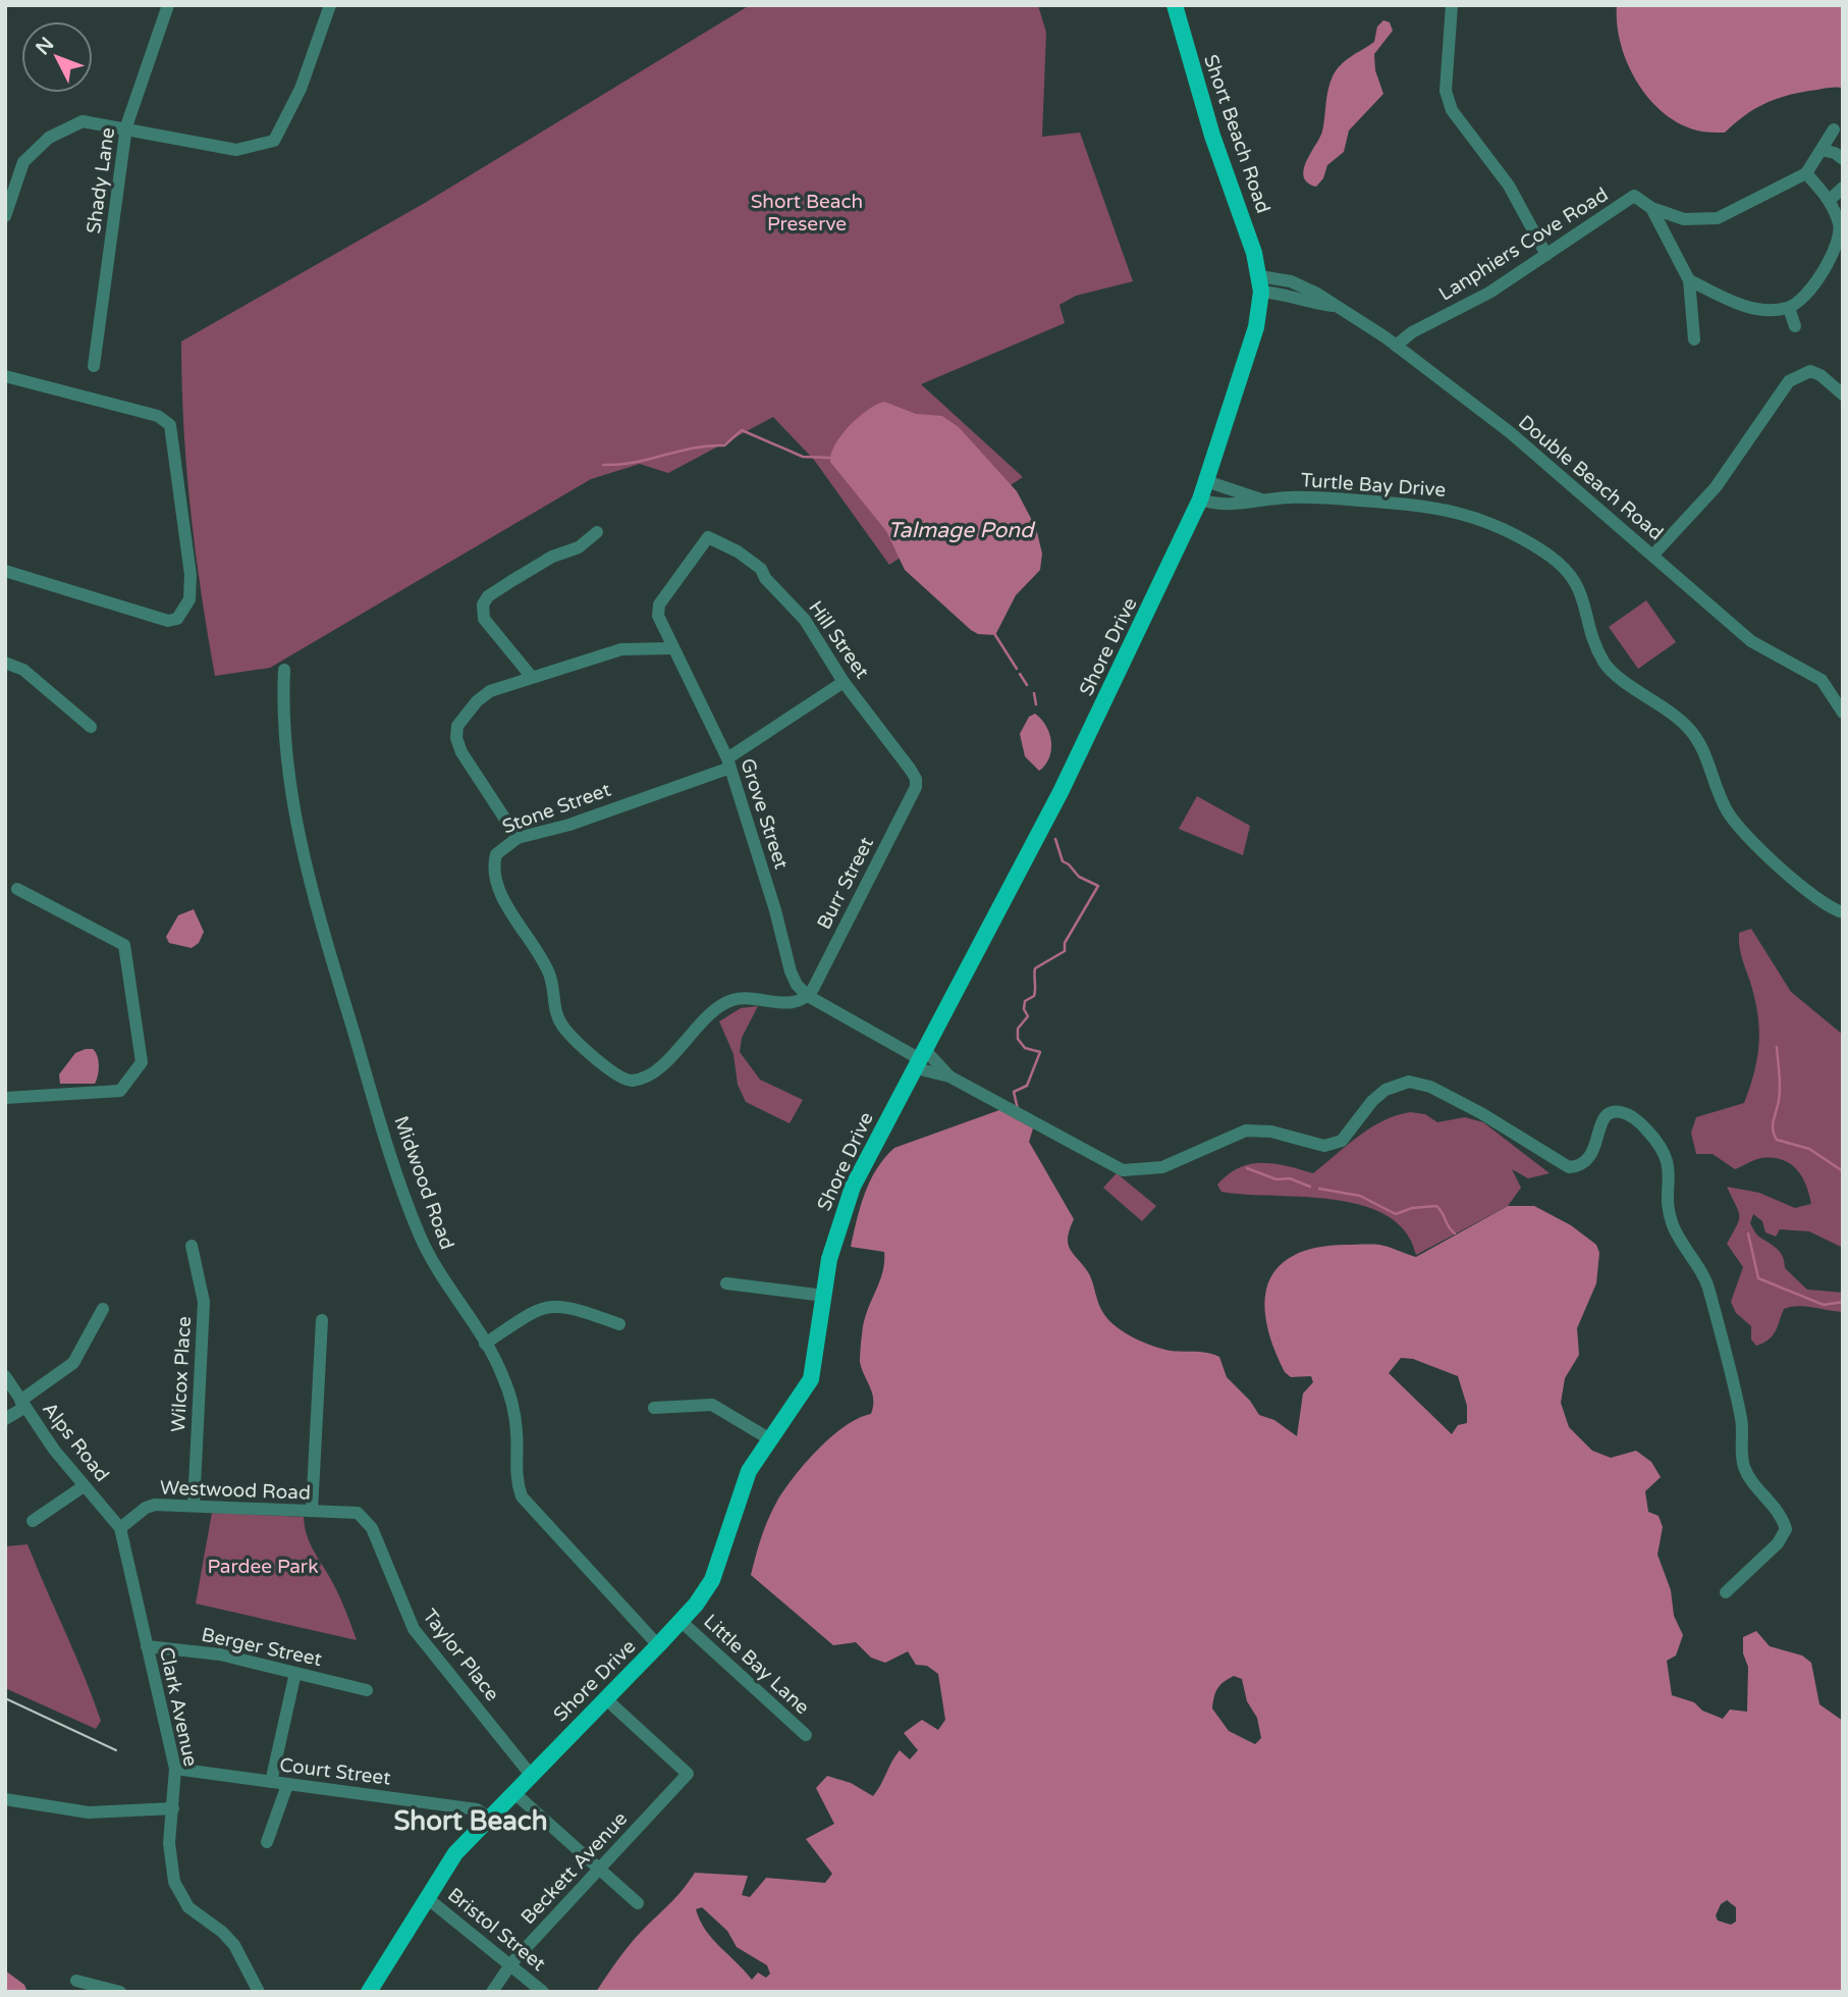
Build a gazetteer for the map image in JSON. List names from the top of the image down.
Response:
{
  "streets": {
    "main road": ["Short Beach Road", "Shore Drive"],
    "street": [
      "Shady Lane",
      "Lanphiers Cove Road",
      "Double Beach Road",
      "Turtle Bay Drive",
      "Hill Street",
      "Stone Street",
      "Grove Street",
      "Burr Street",
      "Midwood Road",
      "Wilcox Place",
      "Alps Road",
      "Westwood Road",
      "Berger Street",
      "Taylor Place",
      "Little Bay Lane",
      "Clark Avenue",
      "Court Street",
      "Beckett Avenue",
      "Bristol Street"
    ]
  },
  "crossings": [
    ["Short Beach Road", "Double Beach Road"],
    ["Short Beach Road", "Shore Drive"],
    ["Lanphiers Cove Road", "Double Beach Road"],
    ["Double Beach Road", "Shore Drive"],
    ["Turtle Bay Drive", "Shore Drive"],
    ["Hill Street", "Stone Street"],
    ["Hill Street", "Grove Street"],
    ["Hill Street", "Burr Street"],
    ["Shore Drive", "Grove Street"],
    ["Shore Drive", "Midwood Road"],
    ["Shore Drive", "Taylor Place"],
    ["Shore Drive", "Little Bay Lane"],
    ["Shore Drive", "Court Street"],
    ["Shore Drive", "Beckett Avenue"],
    ["Shore Drive", "Bristol Street"],
    ["Stone Street", "Grove Street"],
    ["Stone Street", "Burr Street"],
    ["Grove Street", "Burr Street"],
    ["Wilcox Place", "Westwood Road"],
    ["Alps Road", "Westwood Road"],
    ["Alps Road", "Clark Avenue"],
    ["Westwood Road", "Taylor Place"],
    ["Westwood Road", "Clark Avenue"],
    ["Berger Street", "Clark Avenue"],
    ["Clark Avenue", "Court Street"],
    ["Beckett Avenue", "Bristol Street"]
  ],
  "districts": ["Short Beach"],
  "water": ["Talmage Pond"],
  "parks": ["Short Beach Preserve", "Pardee Park"],
  "north": "top left"
}
